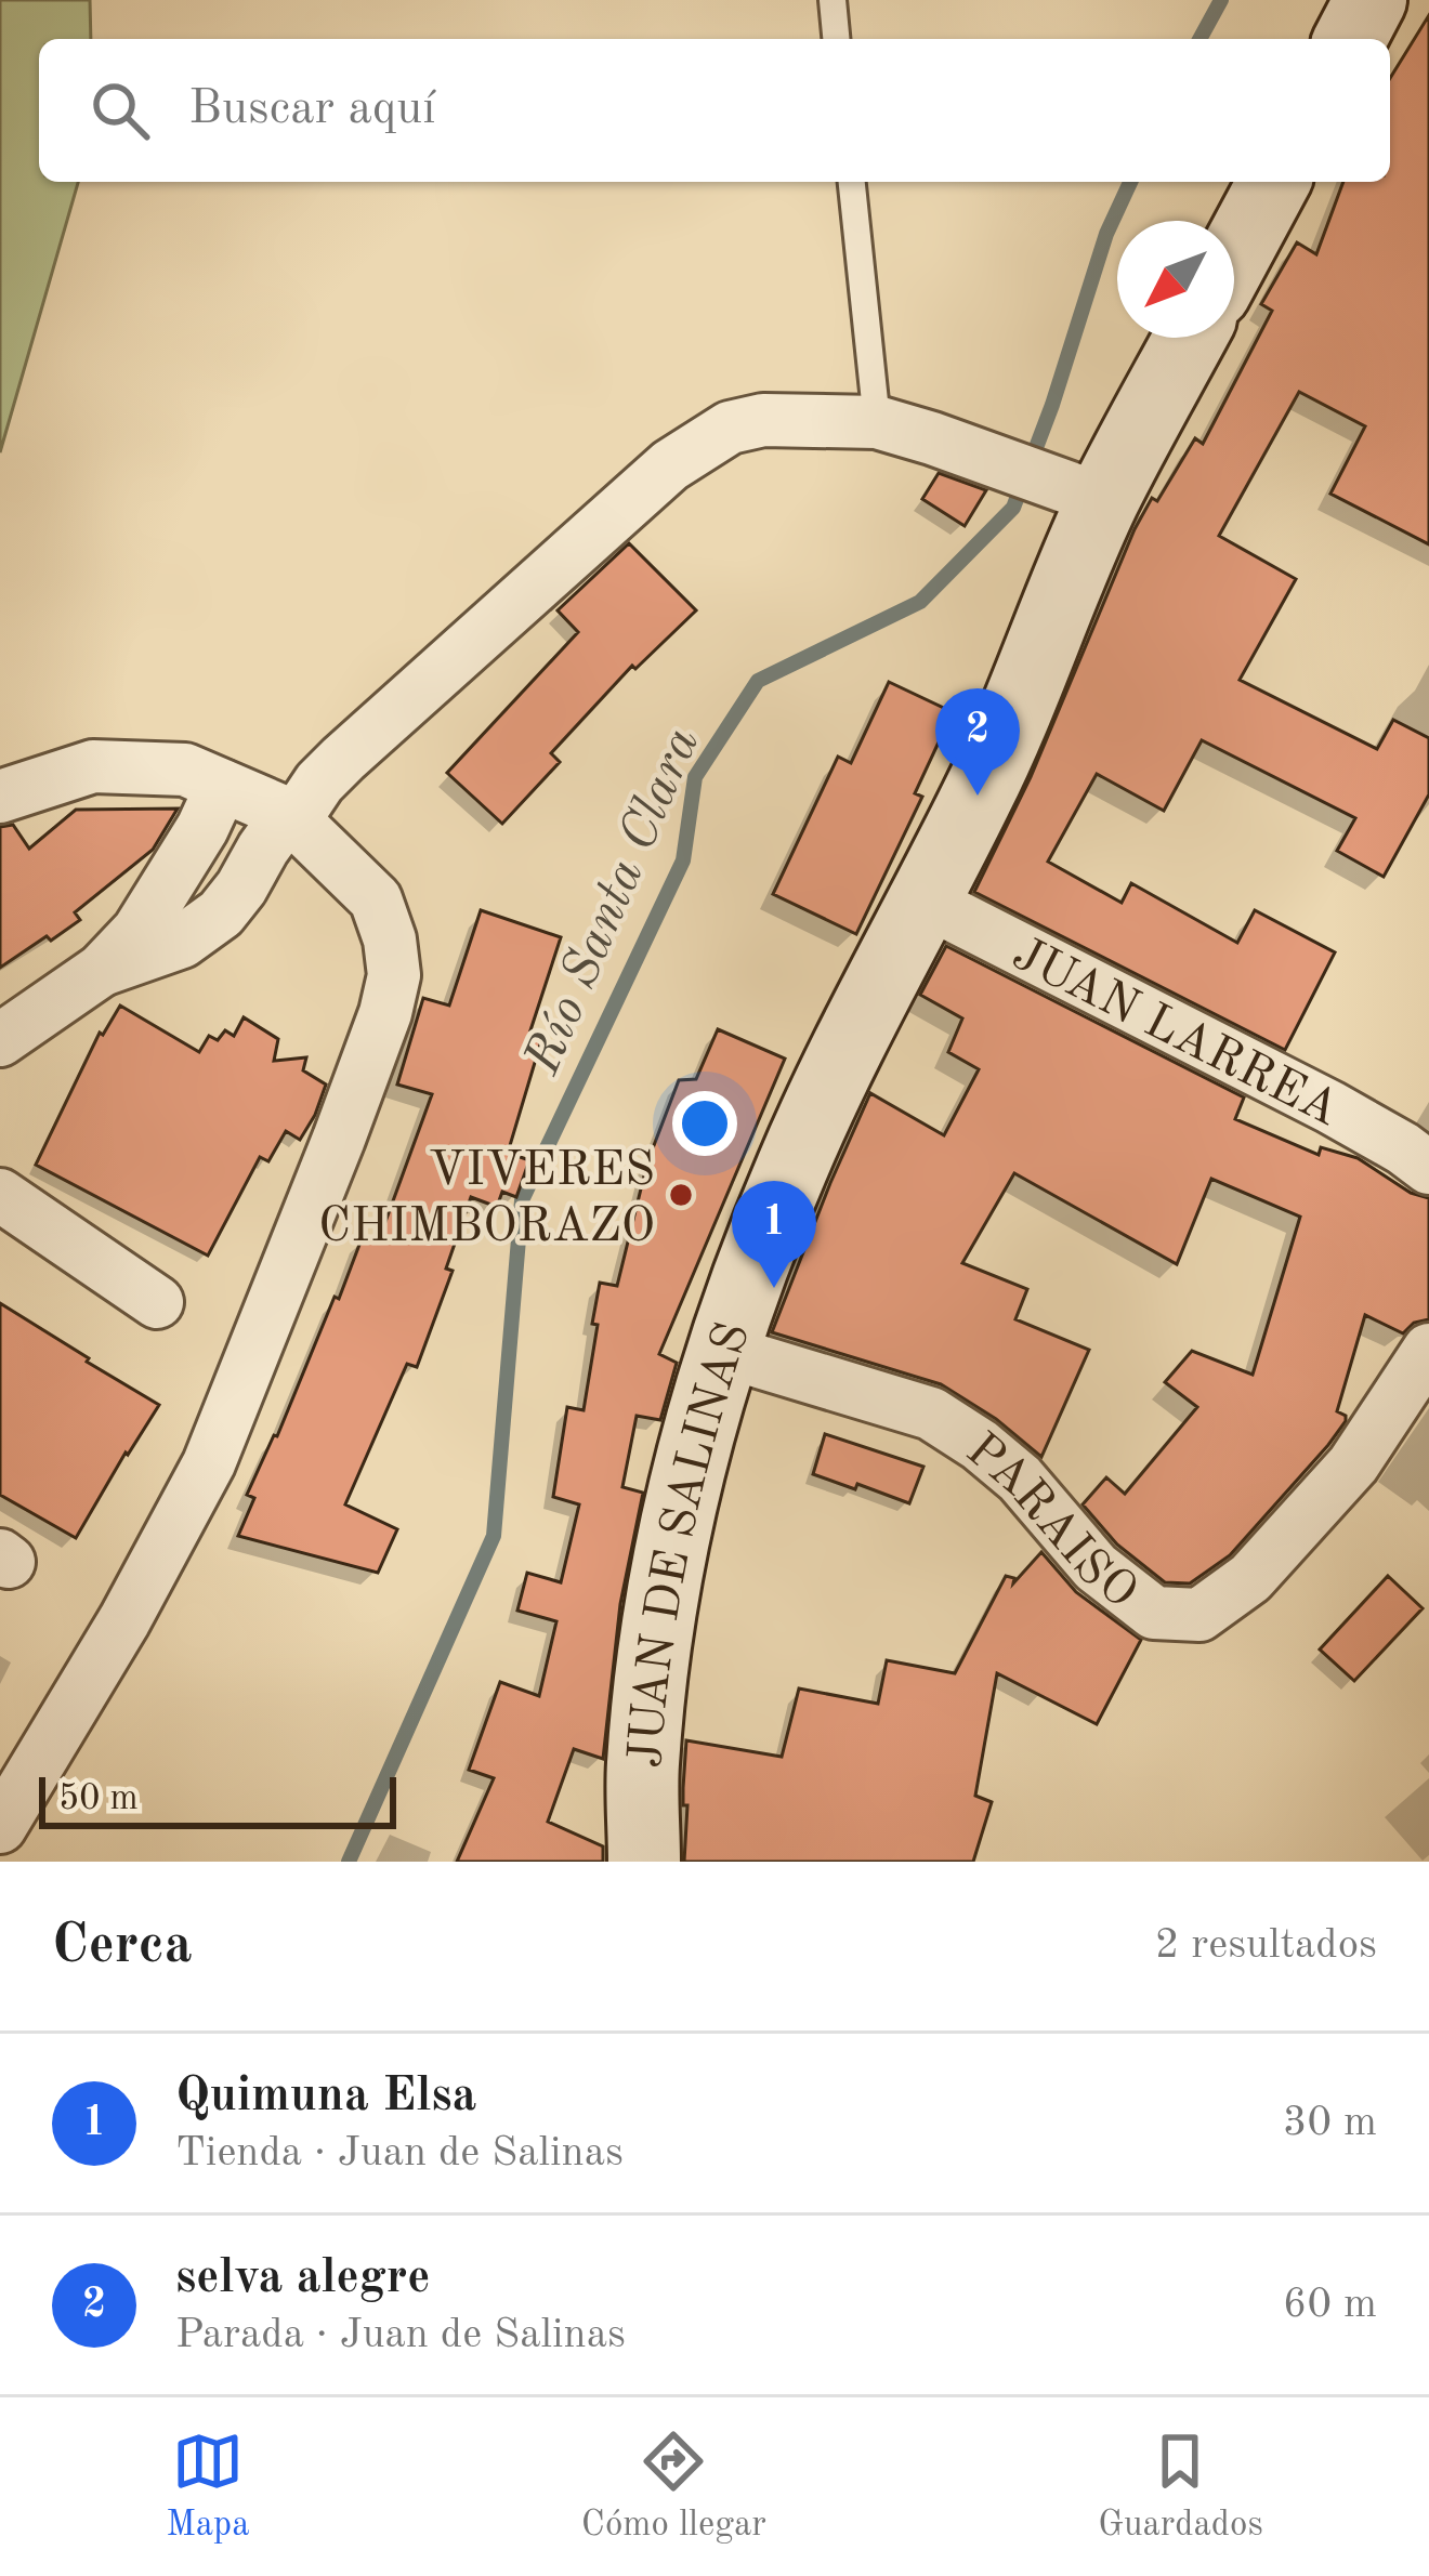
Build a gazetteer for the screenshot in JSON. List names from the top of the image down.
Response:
{
  "streets": {
    "street": ["JUAN LARREA", "PARAISO", "JUAN DE SALINAS"]
  },
  "crossings": [
    ["JUAN LARREA", "JUAN DE SALINAS"],
    ["PARAISO", "JUAN DE SALINAS"]
  ],
  "water": ["Río Santa Clara"],
  "places": ["VIVERES CHIMBORAZO"],
  "scale_bar": "50 m",
  "north": "bottom left",
  "page": {
    "search": "Buscar aquí",
    "pins": ["2", "1"],
    "scale": "50 m",
    "heading": ["Cerca", "2 resultados"],
    "list": [
      {
        "mark": "1",
        "name": "Quimuna Elsa",
        "note": "Tienda · Juan de Salinas",
        "value": "30 m"
      },
      {
        "mark": "2",
        "name": "selva alegre",
        "note": "Parada · Juan de Salinas",
        "value": "60 m"
      }
    ],
    "nav": ["Mapa", "Cómo llegar", "Guardados"]
  }
}
